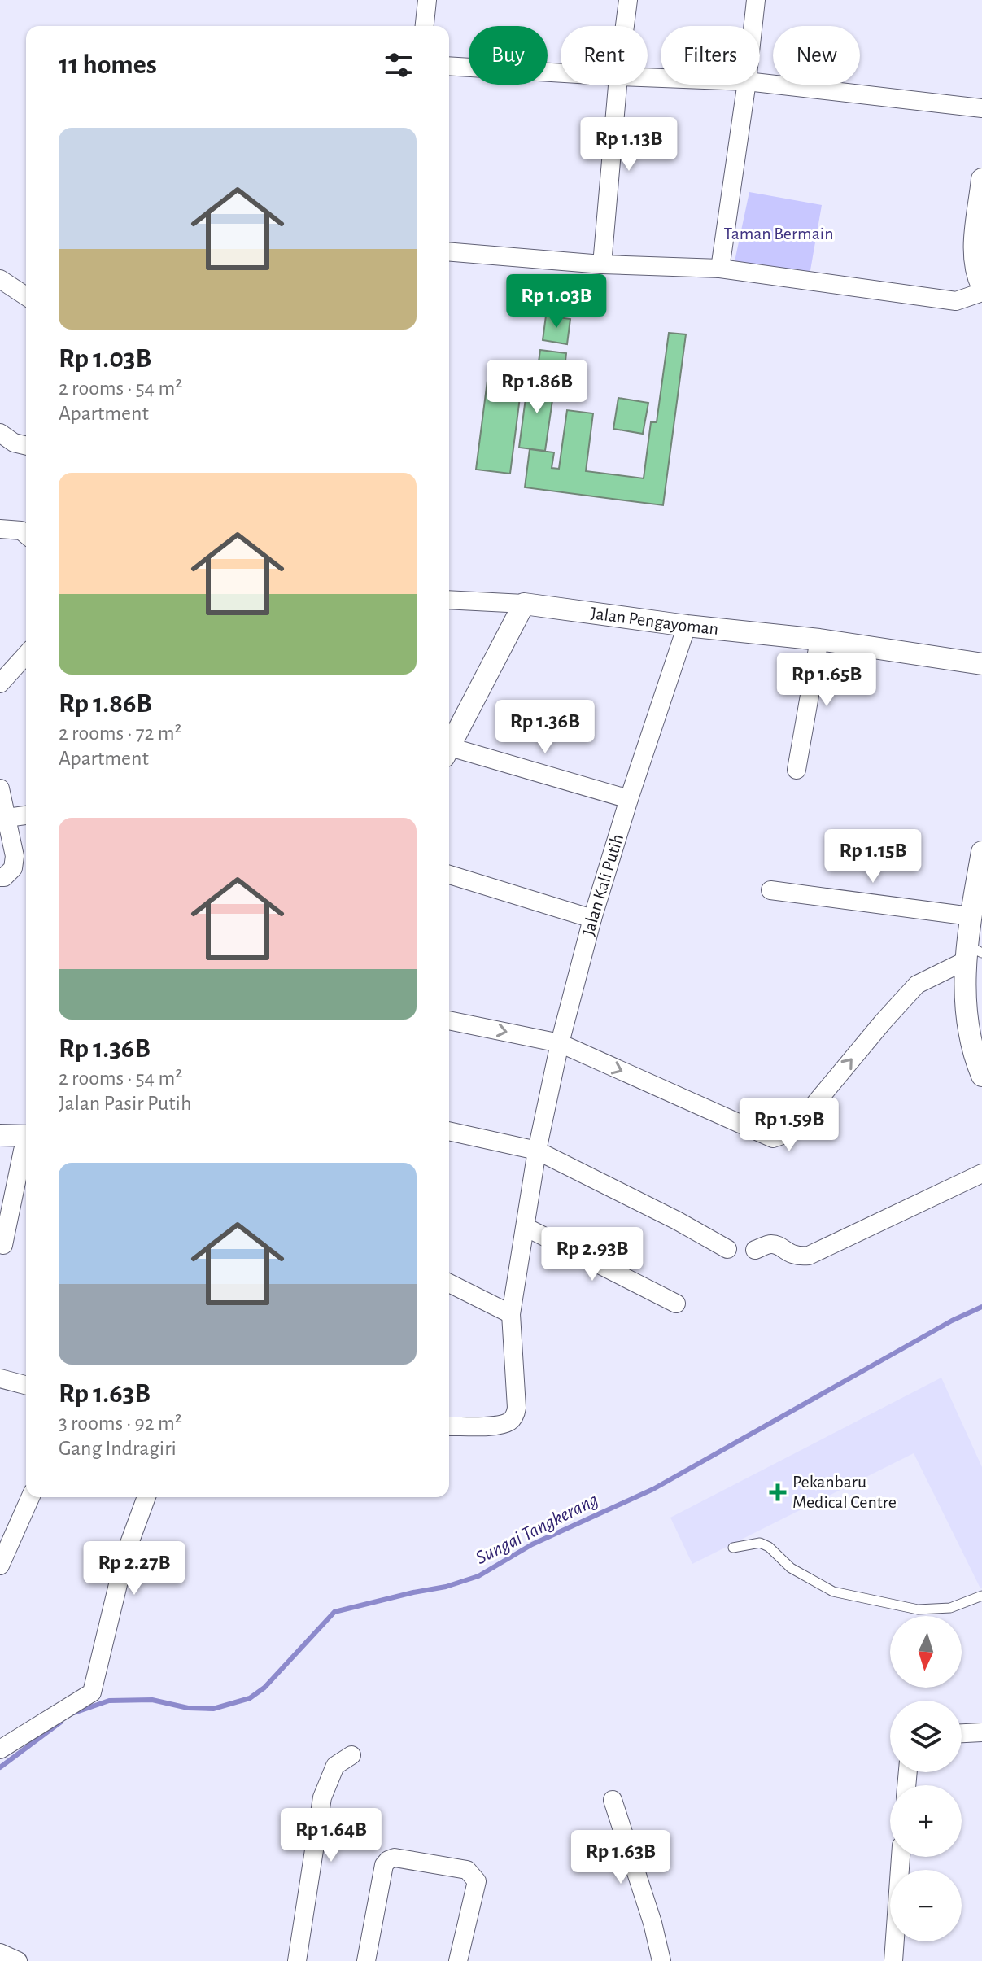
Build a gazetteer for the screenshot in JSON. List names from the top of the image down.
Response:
{
  "streets": {
    "street": ["Jalan Pengayoman", "Jalan Kali Putih"]
  },
  "crossings": [
    ["Jalan Pengayoman", "Jalan Kali Putih"]
  ],
  "water": ["Sungai Tangkerang"],
  "parks": ["Taman Bermain"],
  "places": {
    "health": ["Pekanbaru Medical Centre"]
  },
  "north": "bottom",
  "page": {
    "chip": [
      "Buy",
      "Rent",
      "Filters",
      "New"
    ],
    "heading": "11 homes",
    "list": [
      {
        "name": "Rp 1.03B",
        "note": "2 rooms · 54 m² · Apartment"
      },
      {
        "name": "Rp 1.86B",
        "note": "2 rooms · 72 m² · Apartment"
      },
      {
        "name": "Rp 1.36B",
        "note": "2 rooms · 54 m² · Jalan Pasir Putih"
      },
      {
        "name": "Rp 1.63B",
        "note": "3 rooms · 92 m² · Gang Indragiri"
      }
    ],
    "price": [
      "Rp 1.13B",
      "Rp 1.03B",
      "Rp 1.86B",
      "Rp 1.65B",
      "Rp 1.36B",
      "Rp 1.15B",
      "Rp 1.59B",
      "Rp 2.93B",
      "Rp 2.27B",
      "Rp 1.64B",
      "Rp 1.63B"
    ],
    "map_buttons": ["+", "−"]
  }
}
